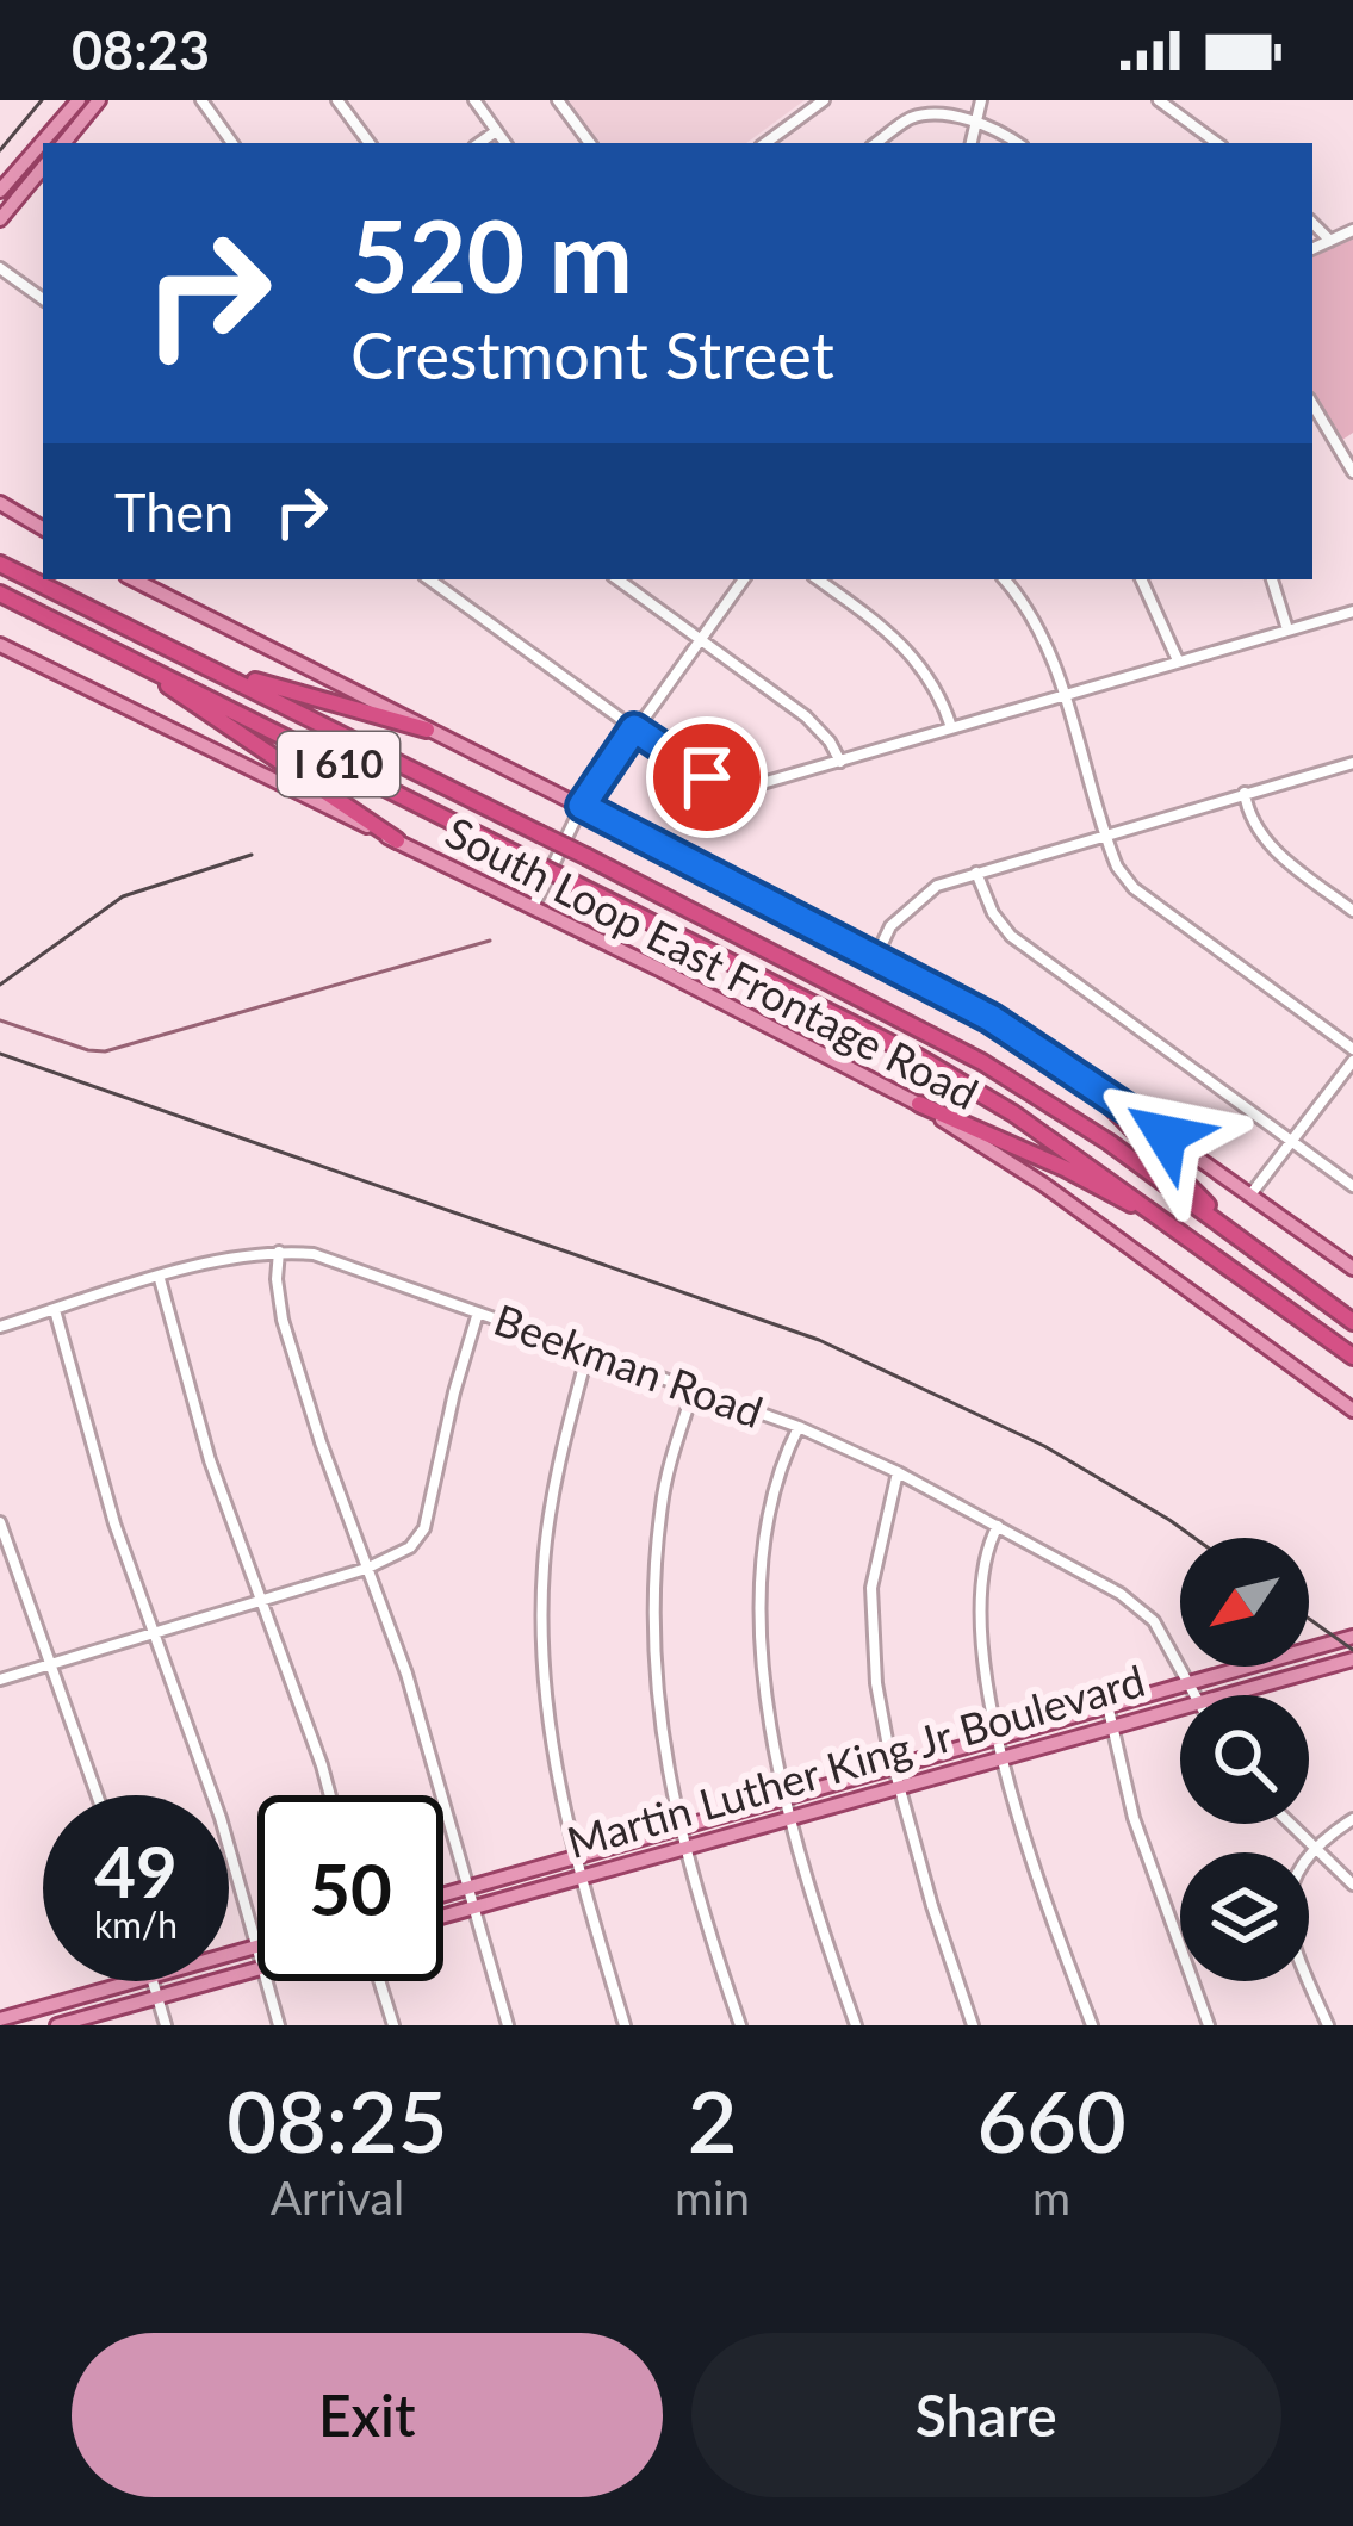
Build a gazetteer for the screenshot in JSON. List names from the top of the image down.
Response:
{
  "streets": {
    "highway": ["I 610"],
    "main road": ["South Loop East Frontage Road", "Martin Luther King Jr Boulevard"],
    "street": ["Beekman Road"]
  },
  "crossings": [
    ["Beekman Road", "Martin Luther King Jr Boulevard"]
  ],
  "north": "bottom left",
  "page": {
    "status": "08:23",
    "turn": ["520 m", "Crestmont Street"],
    "then": "Then",
    "speed": "49 km/h",
    "limit": "50",
    "eta": [
      "08:25",
      "Arrival",
      "2",
      "min",
      "660",
      "m"
    ],
    "buttons": ["Exit", "Share"]
  }
}
